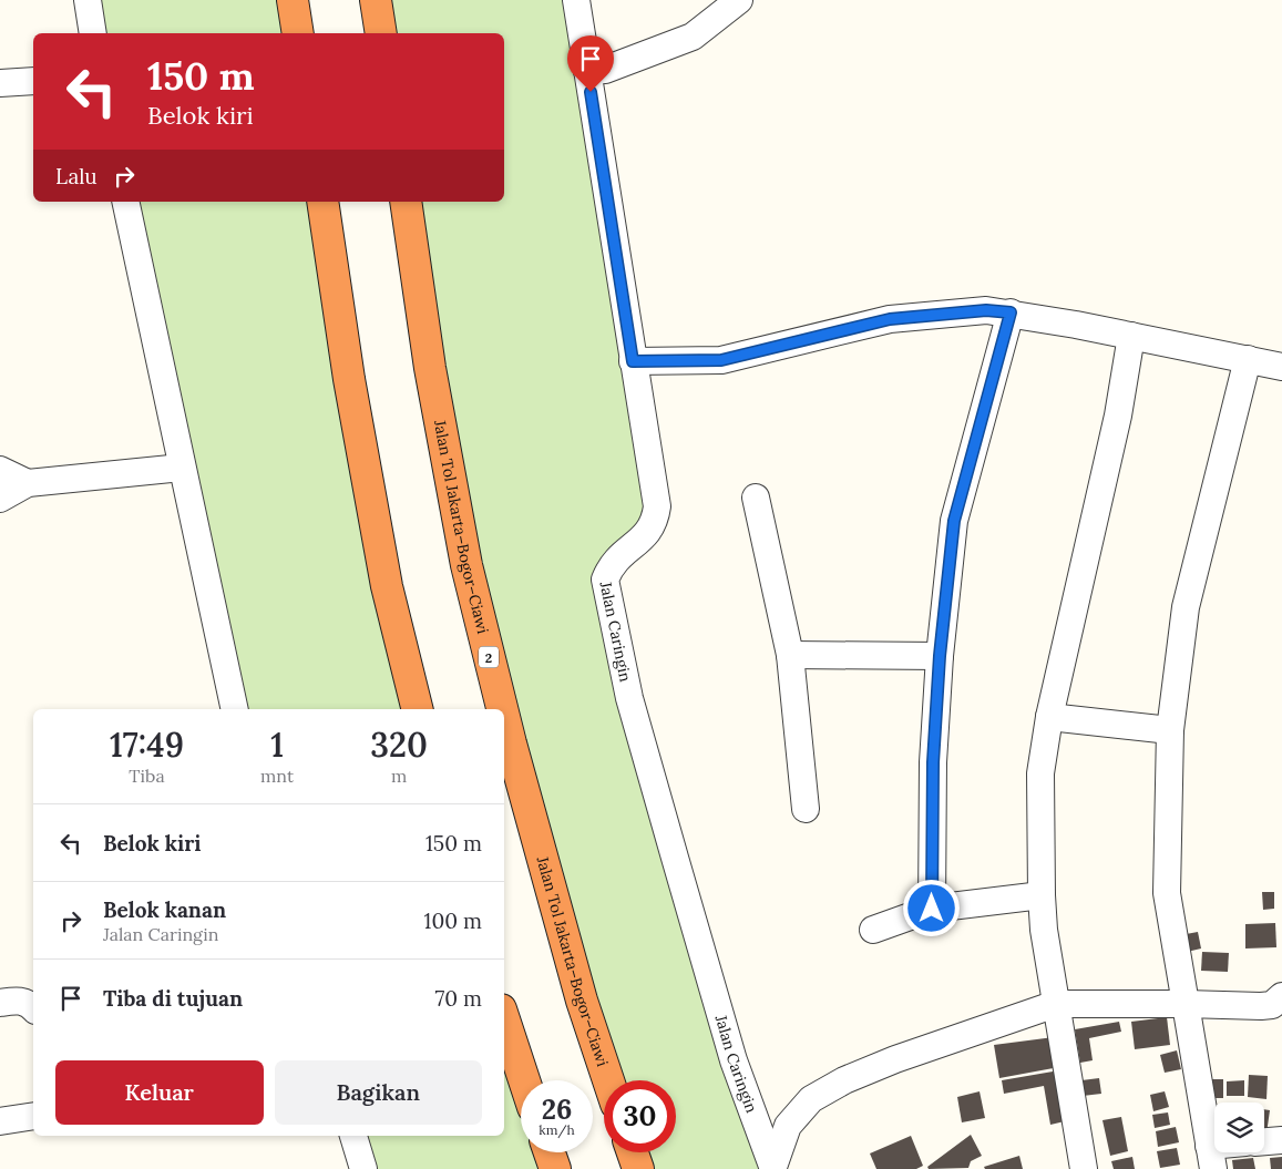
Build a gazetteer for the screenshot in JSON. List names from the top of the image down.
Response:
{
  "streets": {
    "highway": ["Jalan Tol Jakarta–Bogor–Ciawi", "2"],
    "street": ["Jalan Caringin"]
  },
  "page": {
    "turn": ["150 m", "Belok kiri"],
    "then": "Lalu",
    "eta": [
      "17:49",
      "Tiba",
      "1",
      "mnt",
      "320",
      "m"
    ],
    "list": [
      {
        "name": "Belok kiri",
        "value": "150 m"
      },
      {
        "name": "Belok kanan",
        "note": "Jalan Caringin",
        "value": "100 m"
      },
      {
        "name": "Tiba di tujuan",
        "value": "70 m"
      }
    ],
    "buttons": ["Keluar", "Bagikan"],
    "speed": "26 km/h",
    "limit": "30"
  }
}
